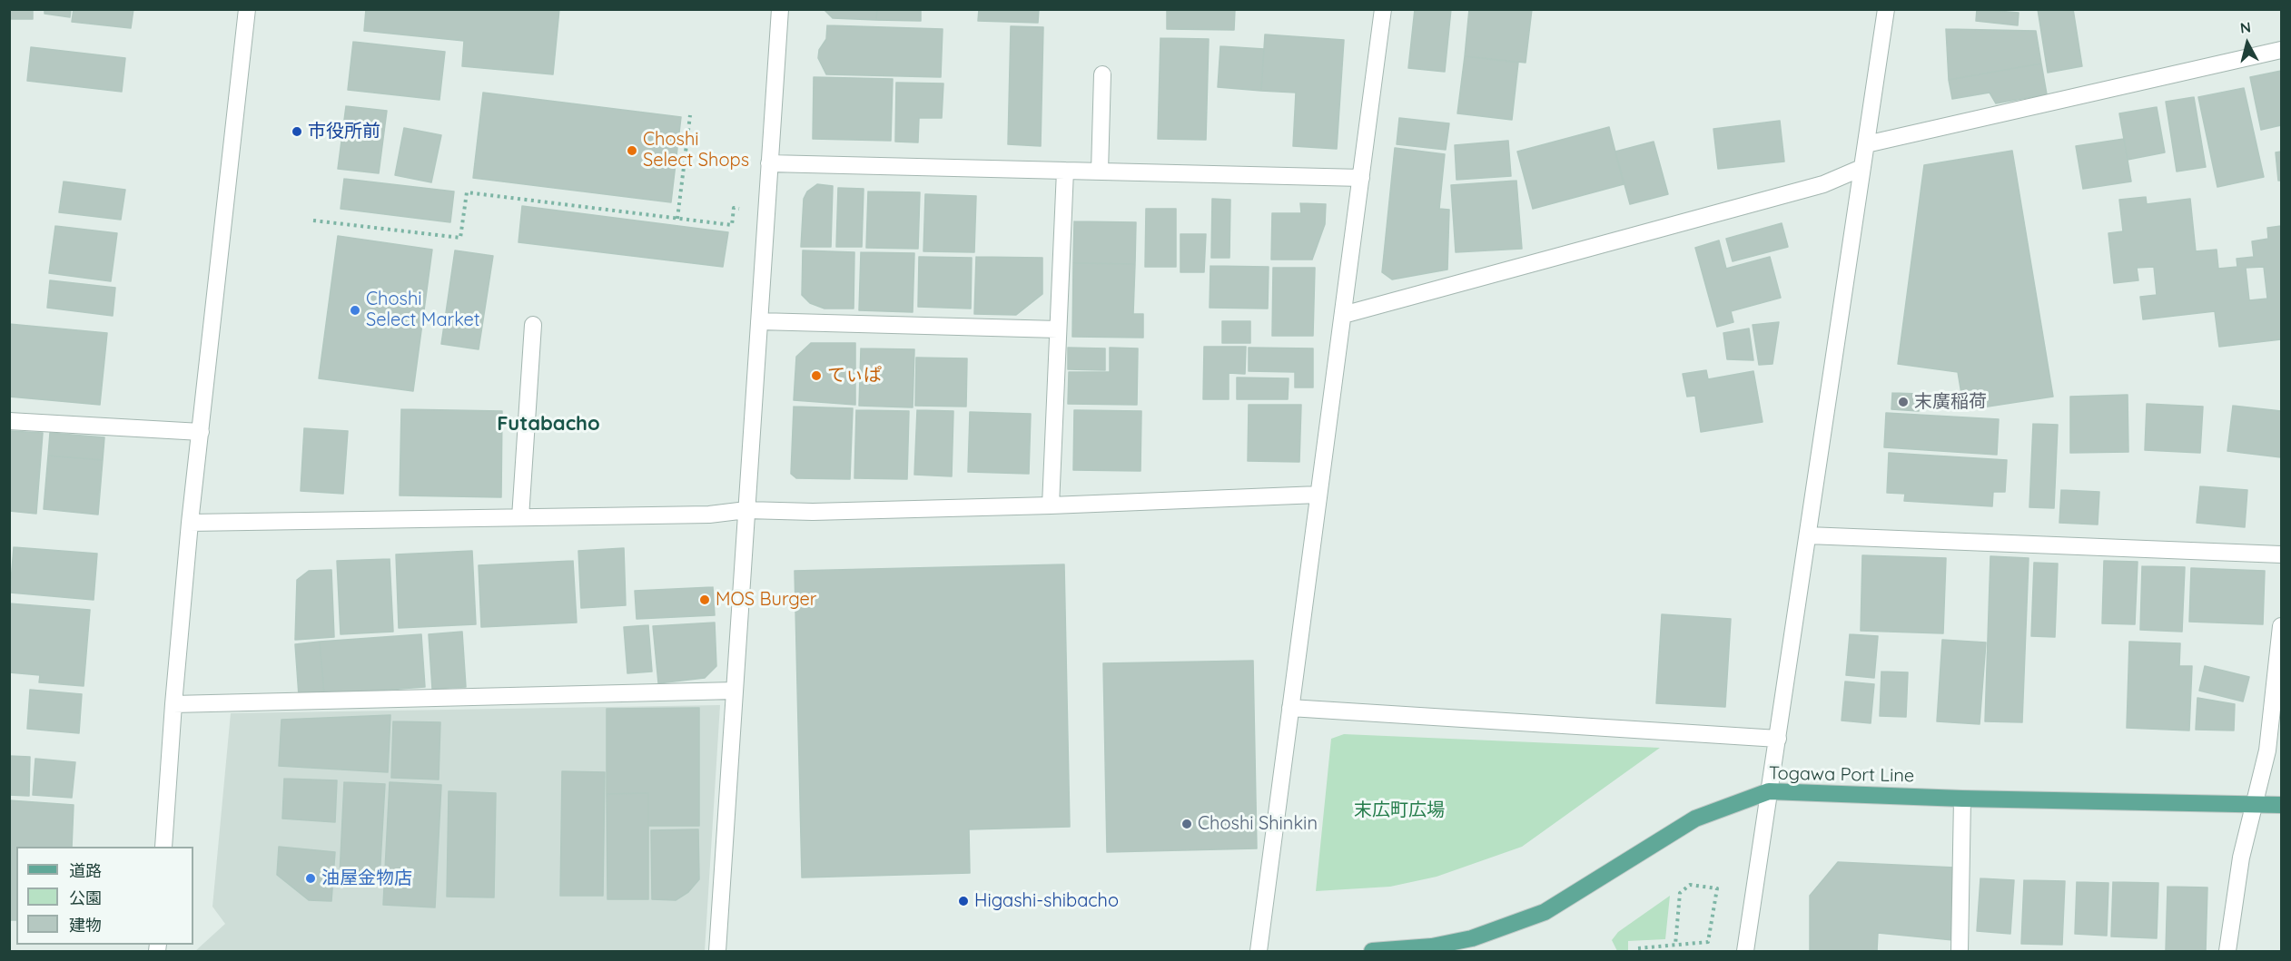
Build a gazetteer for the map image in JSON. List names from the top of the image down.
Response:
{
  "streets": {
    "main road": ["Togawa Port Line"]
  },
  "districts": ["Futabacho"],
  "parks": ["末広町広場"],
  "places": [
    "市役所前",
    "Choshi Select Shops",
    "Choshi Select Market",
    "てぃぱ",
    "末廣稲荷",
    "MOS Burger",
    "Choshi Shinkin",
    "油屋金物店",
    "Higashi-shibacho"
  ],
  "legend": ["道路", "公園", "建物"],
  "north": "top"
}
